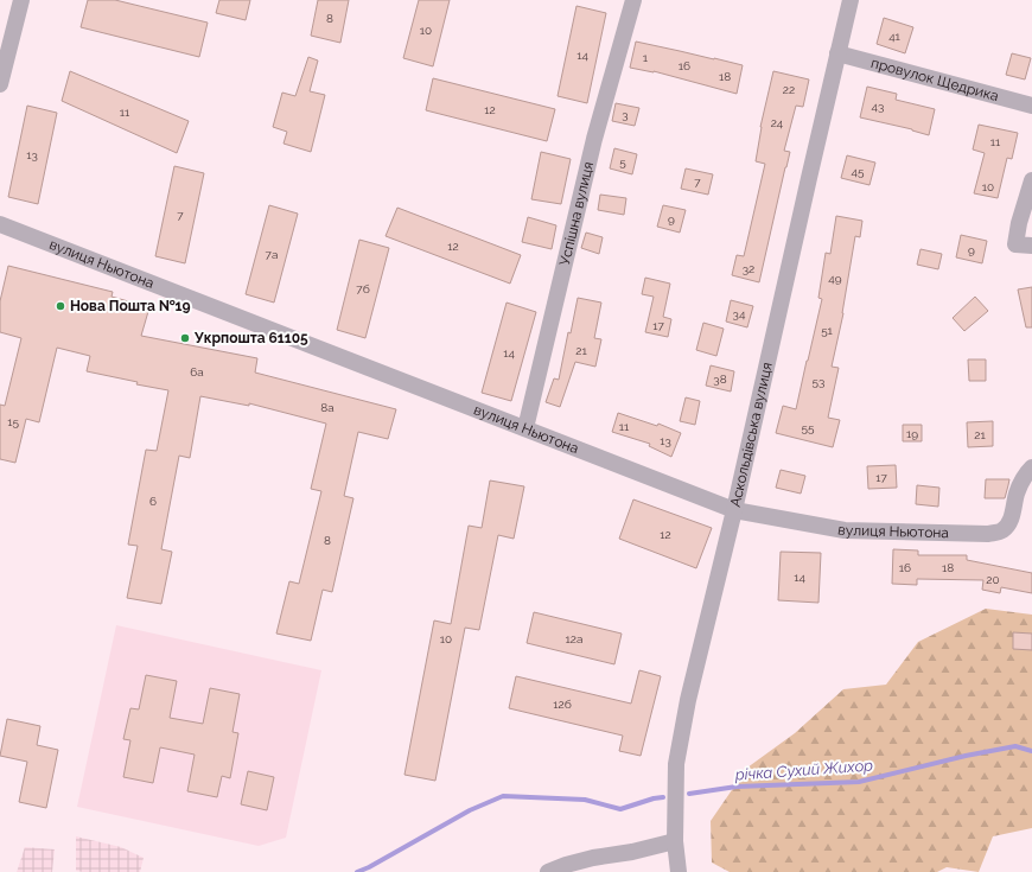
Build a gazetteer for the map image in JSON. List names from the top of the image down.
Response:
{
  "streets": {
    "street": [
      "провулок Щедрика",
      "Успішна вулиця",
      "вулиця Ньютона",
      "Аскольдівська вулиця"
    ]
  },
  "crossings": [
    ["провулок Щедрика", "Аскольдівська вулиця"],
    ["Успішна вулиця", "вулиця Ньютона"],
    ["вулиця Ньютона", "Аскольдівська вулиця"]
  ],
  "water": ["річка Сухий Жихор"],
  "places": ["Нова Пошта №19", "Укрпошта 61105"],
  "house_numbers": [
    "8",
    "10",
    "41",
    "14",
    "1",
    "16",
    "18",
    "22",
    "43",
    "12",
    "11",
    "3",
    "24",
    "11",
    "13",
    "5",
    "45",
    "7",
    "10",
    "7",
    "9",
    "12",
    "9",
    "7а",
    "32",
    "49",
    "7б",
    "34",
    "17",
    "51",
    "21",
    "14",
    "6a",
    "38",
    "53",
    "8а",
    "15",
    "11",
    "55",
    "19",
    "21",
    "13",
    "17",
    "6",
    "12",
    "8",
    "16",
    "18",
    "14",
    "20",
    "10",
    "12а",
    "12б"
  ]
}
